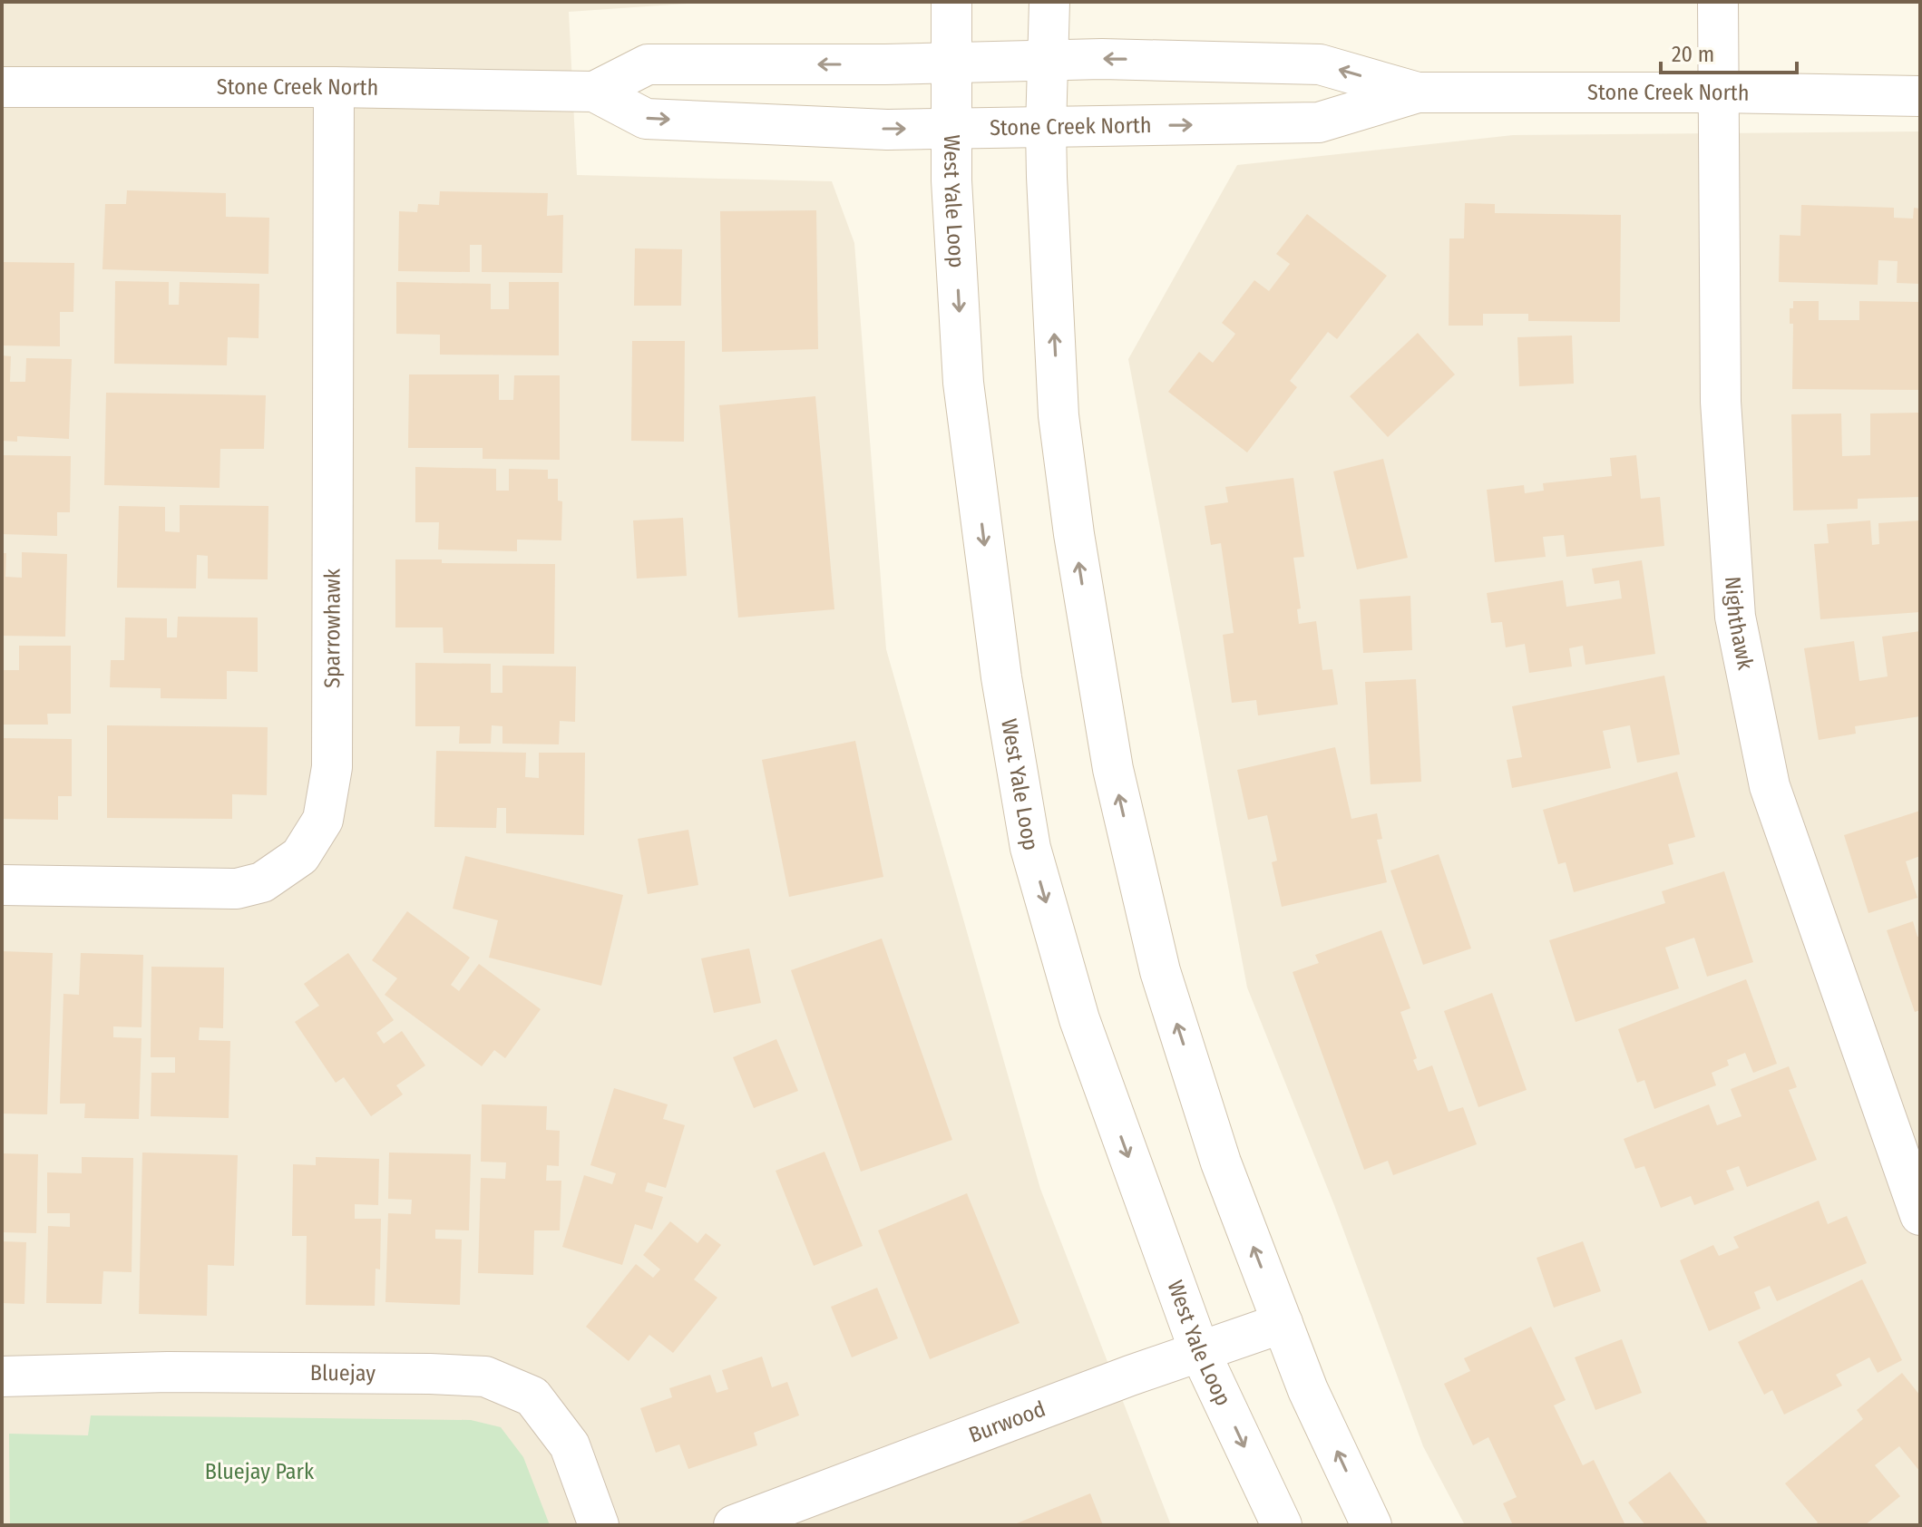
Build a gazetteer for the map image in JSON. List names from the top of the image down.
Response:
{
  "streets": {
    "street": [
      "Stone Creek North",
      "West Yale Loop",
      "Nighthawk",
      "Sparrowhawk",
      "Bluejay",
      "Burwood"
    ]
  },
  "crossings": [
    ["Stone Creek North", "West Yale Loop"],
    ["Stone Creek North", "Nighthawk"],
    ["Stone Creek North", "Sparrowhawk"],
    ["West Yale Loop", "Burwood"]
  ],
  "parks": ["Bluejay Park"],
  "scale_bar": "20 m"
}
